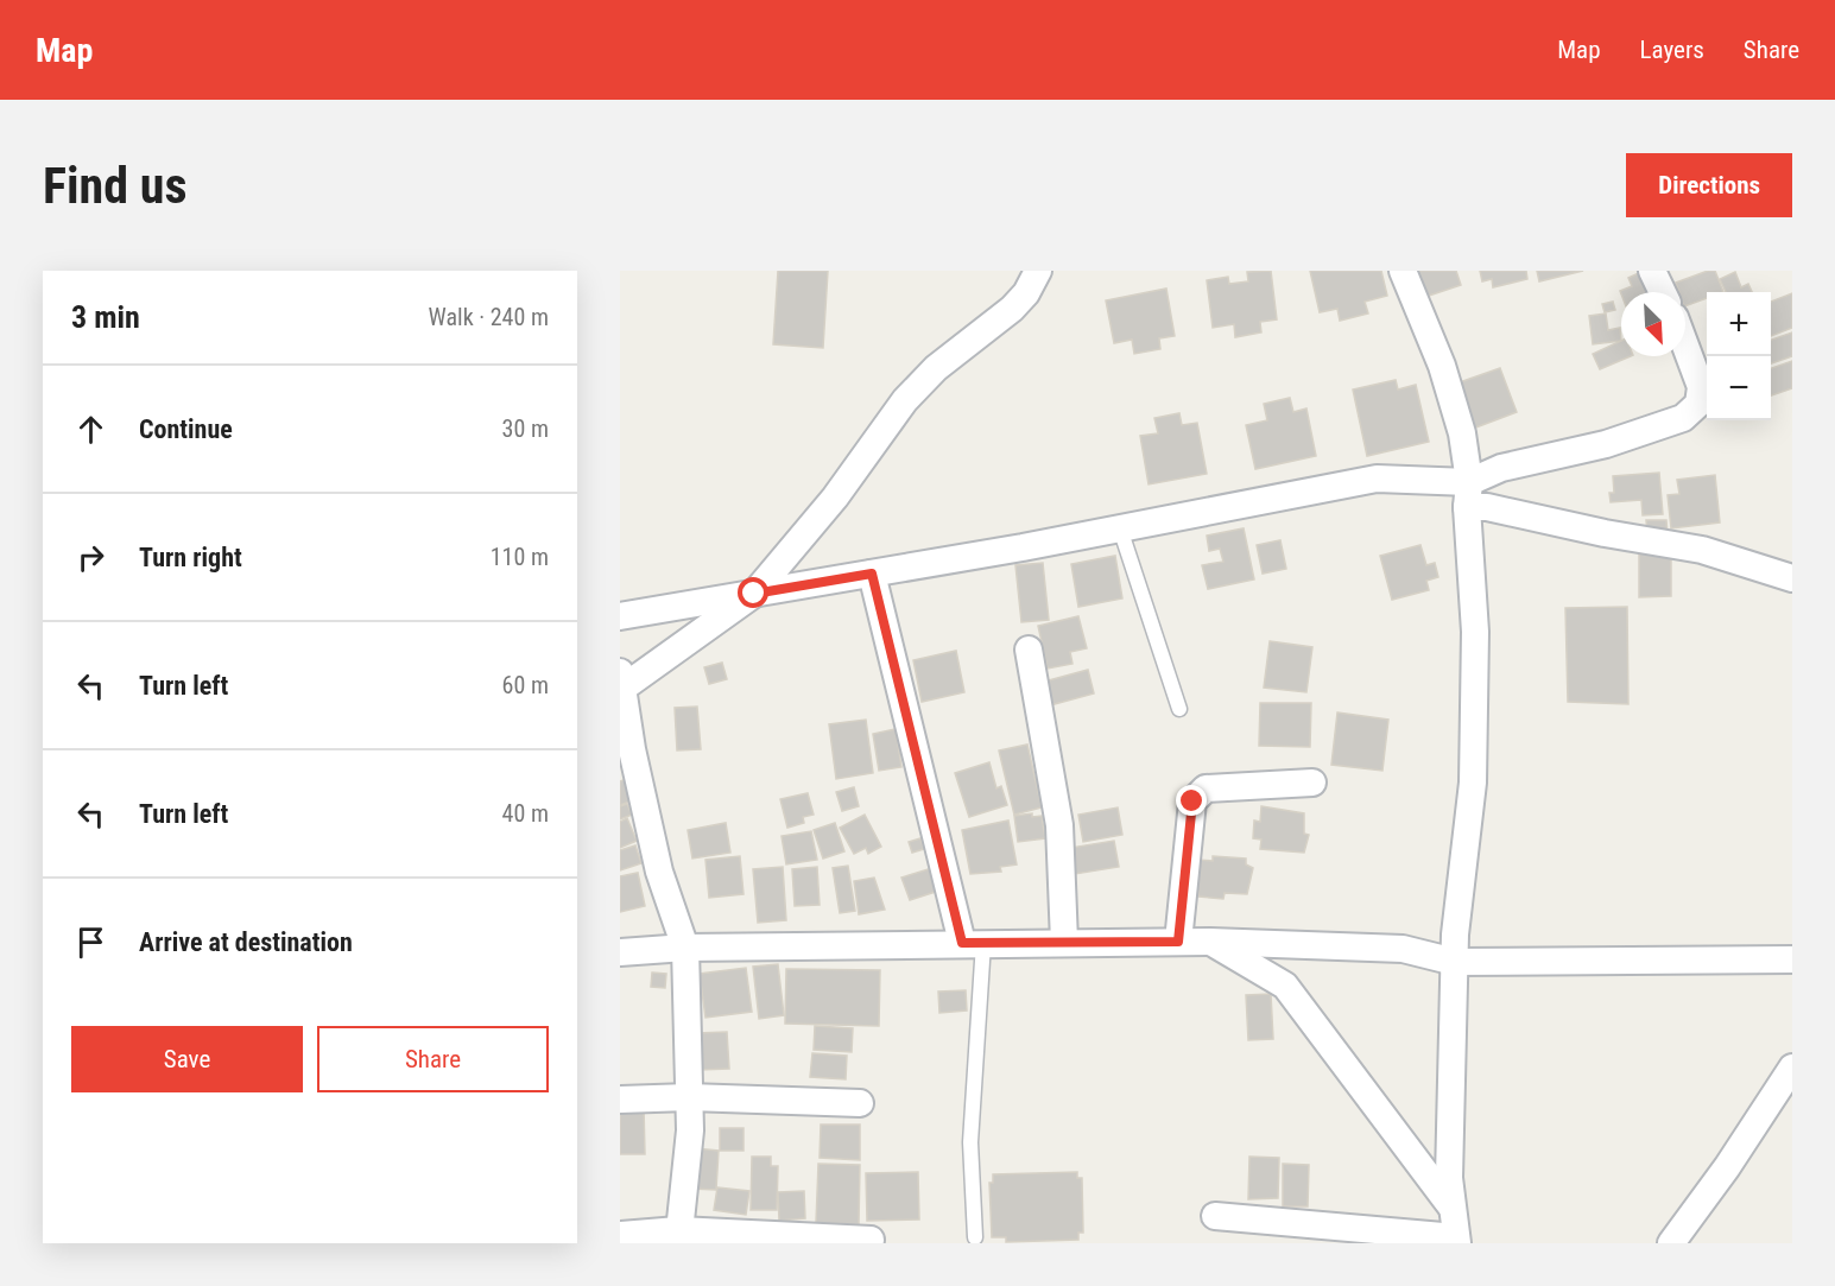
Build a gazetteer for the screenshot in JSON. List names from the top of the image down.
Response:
{
  "north": "bottom right",
  "page": {
    "header": "Map",
    "nav": ["Map", "Layers", "Share"],
    "buttons": [
      "Directions",
      ["Save", "Share"]
    ],
    "title": "Find us",
    "heading": ["3 min", "Walk · 240 m"],
    "map_buttons": ["+", "−"],
    "list": [
      ["Continue", "30 m"],
      ["Turn right", "110 m"],
      ["Turn left", "60 m"],
      ["Turn left", "40 m"],
      "Arrive at destination"
    ]
  }
}
